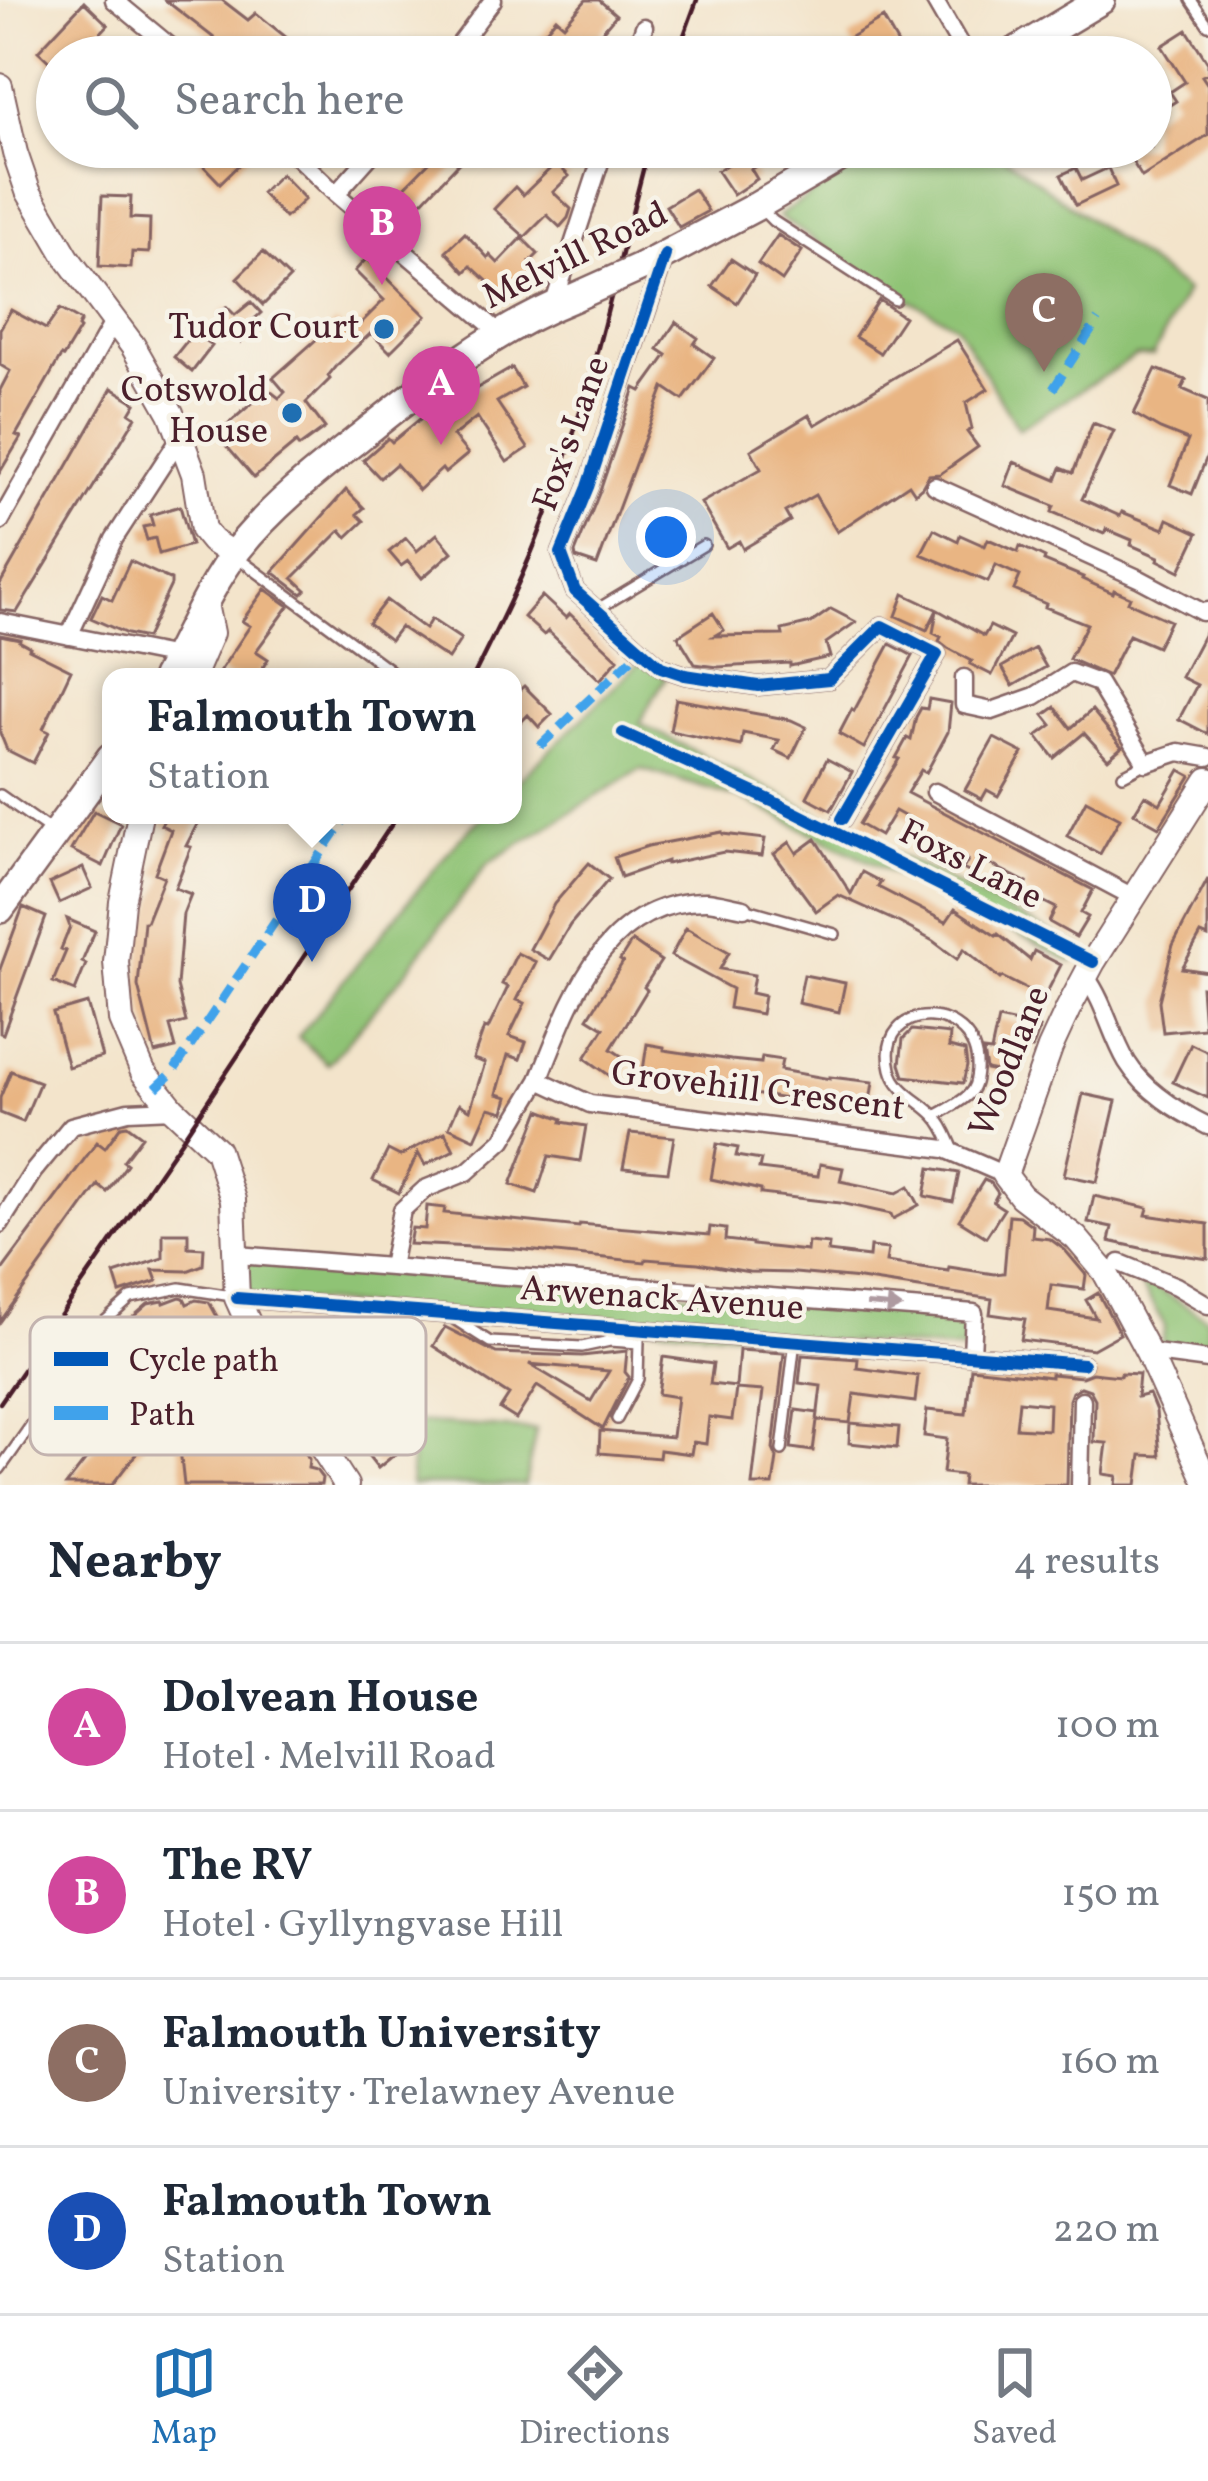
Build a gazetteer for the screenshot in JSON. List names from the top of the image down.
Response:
{
  "streets": {
    "main road": ["Melvill Road"],
    "street": [
      "Fox's Lane",
      "Woodlane",
      "Grovehill Crescent",
      "Arwenack Avenue"
    ],
    "cycle path": ["Foxs Lane"]
  },
  "crossings": [
    ["Melvill Road", "Fox's Lane"],
    ["Woodlane", "Grovehill Crescent"]
  ],
  "places": ["Tudor Court", "Cotswold House"],
  "legend": ["Cycle path", "Path"],
  "page": {
    "search": "Search here",
    "pins": [
      "B",
      "C",
      "A",
      "D"
    ],
    "popup": ["Falmouth Town", "Station"],
    "heading": ["Nearby", "4 results"],
    "list": [
      {
        "mark": "A",
        "name": "Dolvean House",
        "note": "Hotel · Melvill Road",
        "value": "100 m"
      },
      {
        "mark": "B",
        "name": "The RV",
        "note": "Hotel · Gyllyngvase Hill",
        "value": "150 m"
      },
      {
        "mark": "C",
        "name": "Falmouth University",
        "note": "University · Trelawney Avenue",
        "value": "160 m"
      },
      {
        "mark": "D",
        "name": "Falmouth Town",
        "note": "Station",
        "value": "220 m"
      }
    ],
    "nav": ["Map", "Directions", "Saved"]
  }
}
